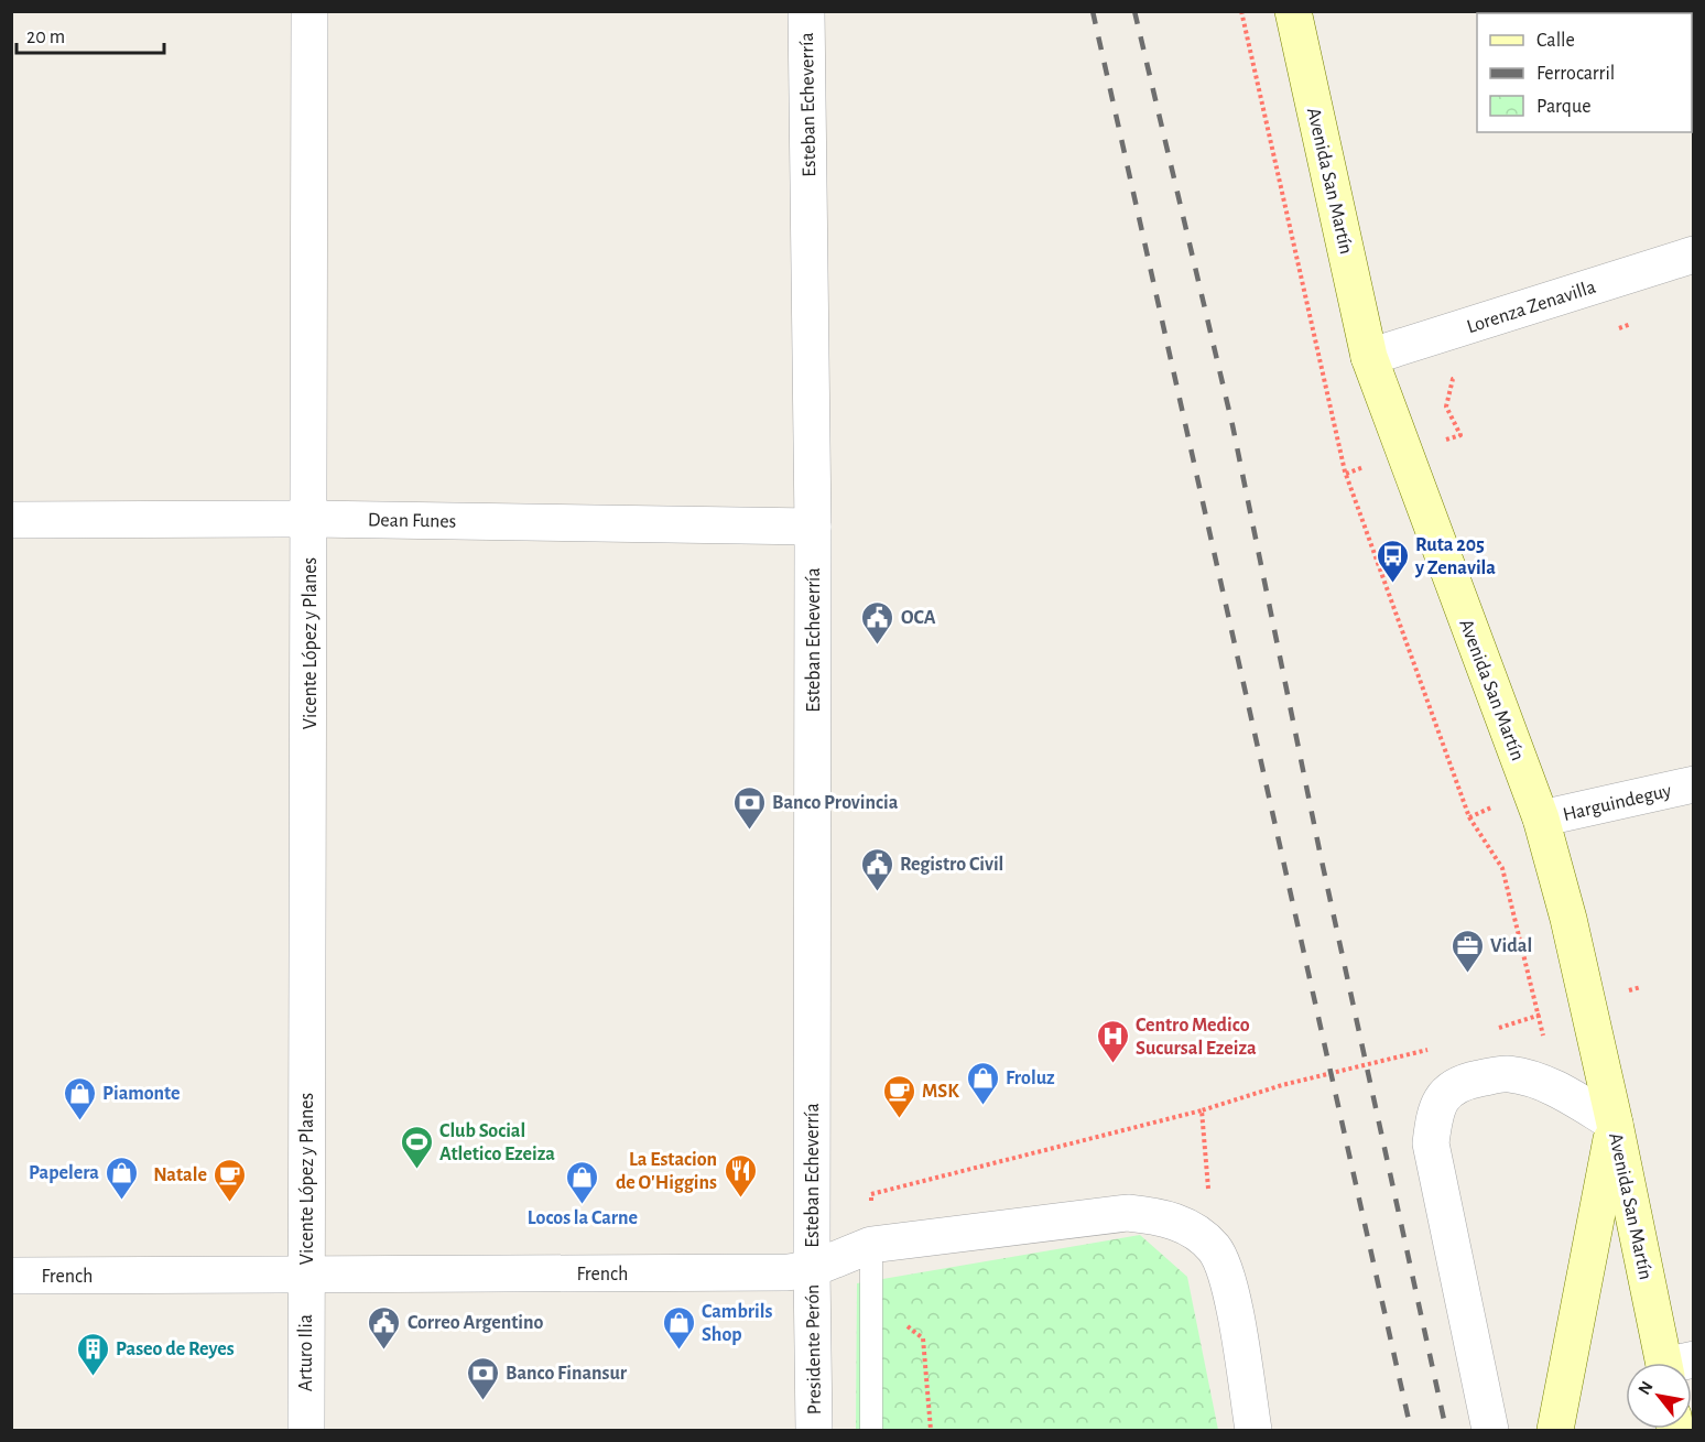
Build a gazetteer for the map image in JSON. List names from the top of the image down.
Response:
{
  "streets": {
    "main road": ["Avenida San Martín"],
    "street": [
      "Esteban Echeverría",
      "Lorenza Zenavilla",
      "Dean Funes",
      "Vicente López y Planes",
      "Harguindeguy",
      "French",
      "Presidente Perón",
      "Arturo Ilia"
    ]
  },
  "crossings": [
    ["Esteban Echeverría", "Dean Funes"],
    ["Esteban Echeverría", "French"],
    ["Esteban Echeverría", "Presidente Perón"],
    ["Avenida San Martín", "Lorenza Zenavilla"],
    ["Avenida San Martín", "Harguindeguy"],
    ["Dean Funes", "Vicente López y Planes"],
    ["Vicente López y Planes", "French"],
    ["Vicente López y Planes", "Arturo Ilia"],
    ["French", "Presidente Perón"],
    ["French", "Arturo Ilia"]
  ],
  "places": {
    "bus stop": ["Ruta 205 y Zenavila"],
    "public building": ["OCA", "Registro Civil", "Correo Argentino"],
    "bank": ["Banco Provincia", "Banco Finansur"],
    "office": ["Vidal"],
    "hospital": ["Centro Medico Sucursal Ezeiza"],
    "shop": [
      "Froluz",
      "Piamonte",
      "Papelera",
      "Locos la Carne",
      "Cambrils Shop"
    ],
    "cafe": ["MSK", "Natale"],
    "sports": ["Club Social Atletico Ezeiza"],
    "restaurant": ["La Estacion de O'Higgins"],
    "building": ["Paseo de Reyes"]
  },
  "legend": ["Calle", "Ferrocarril", "Parque"],
  "scale_bar": "20 m",
  "north": "top left"
}
